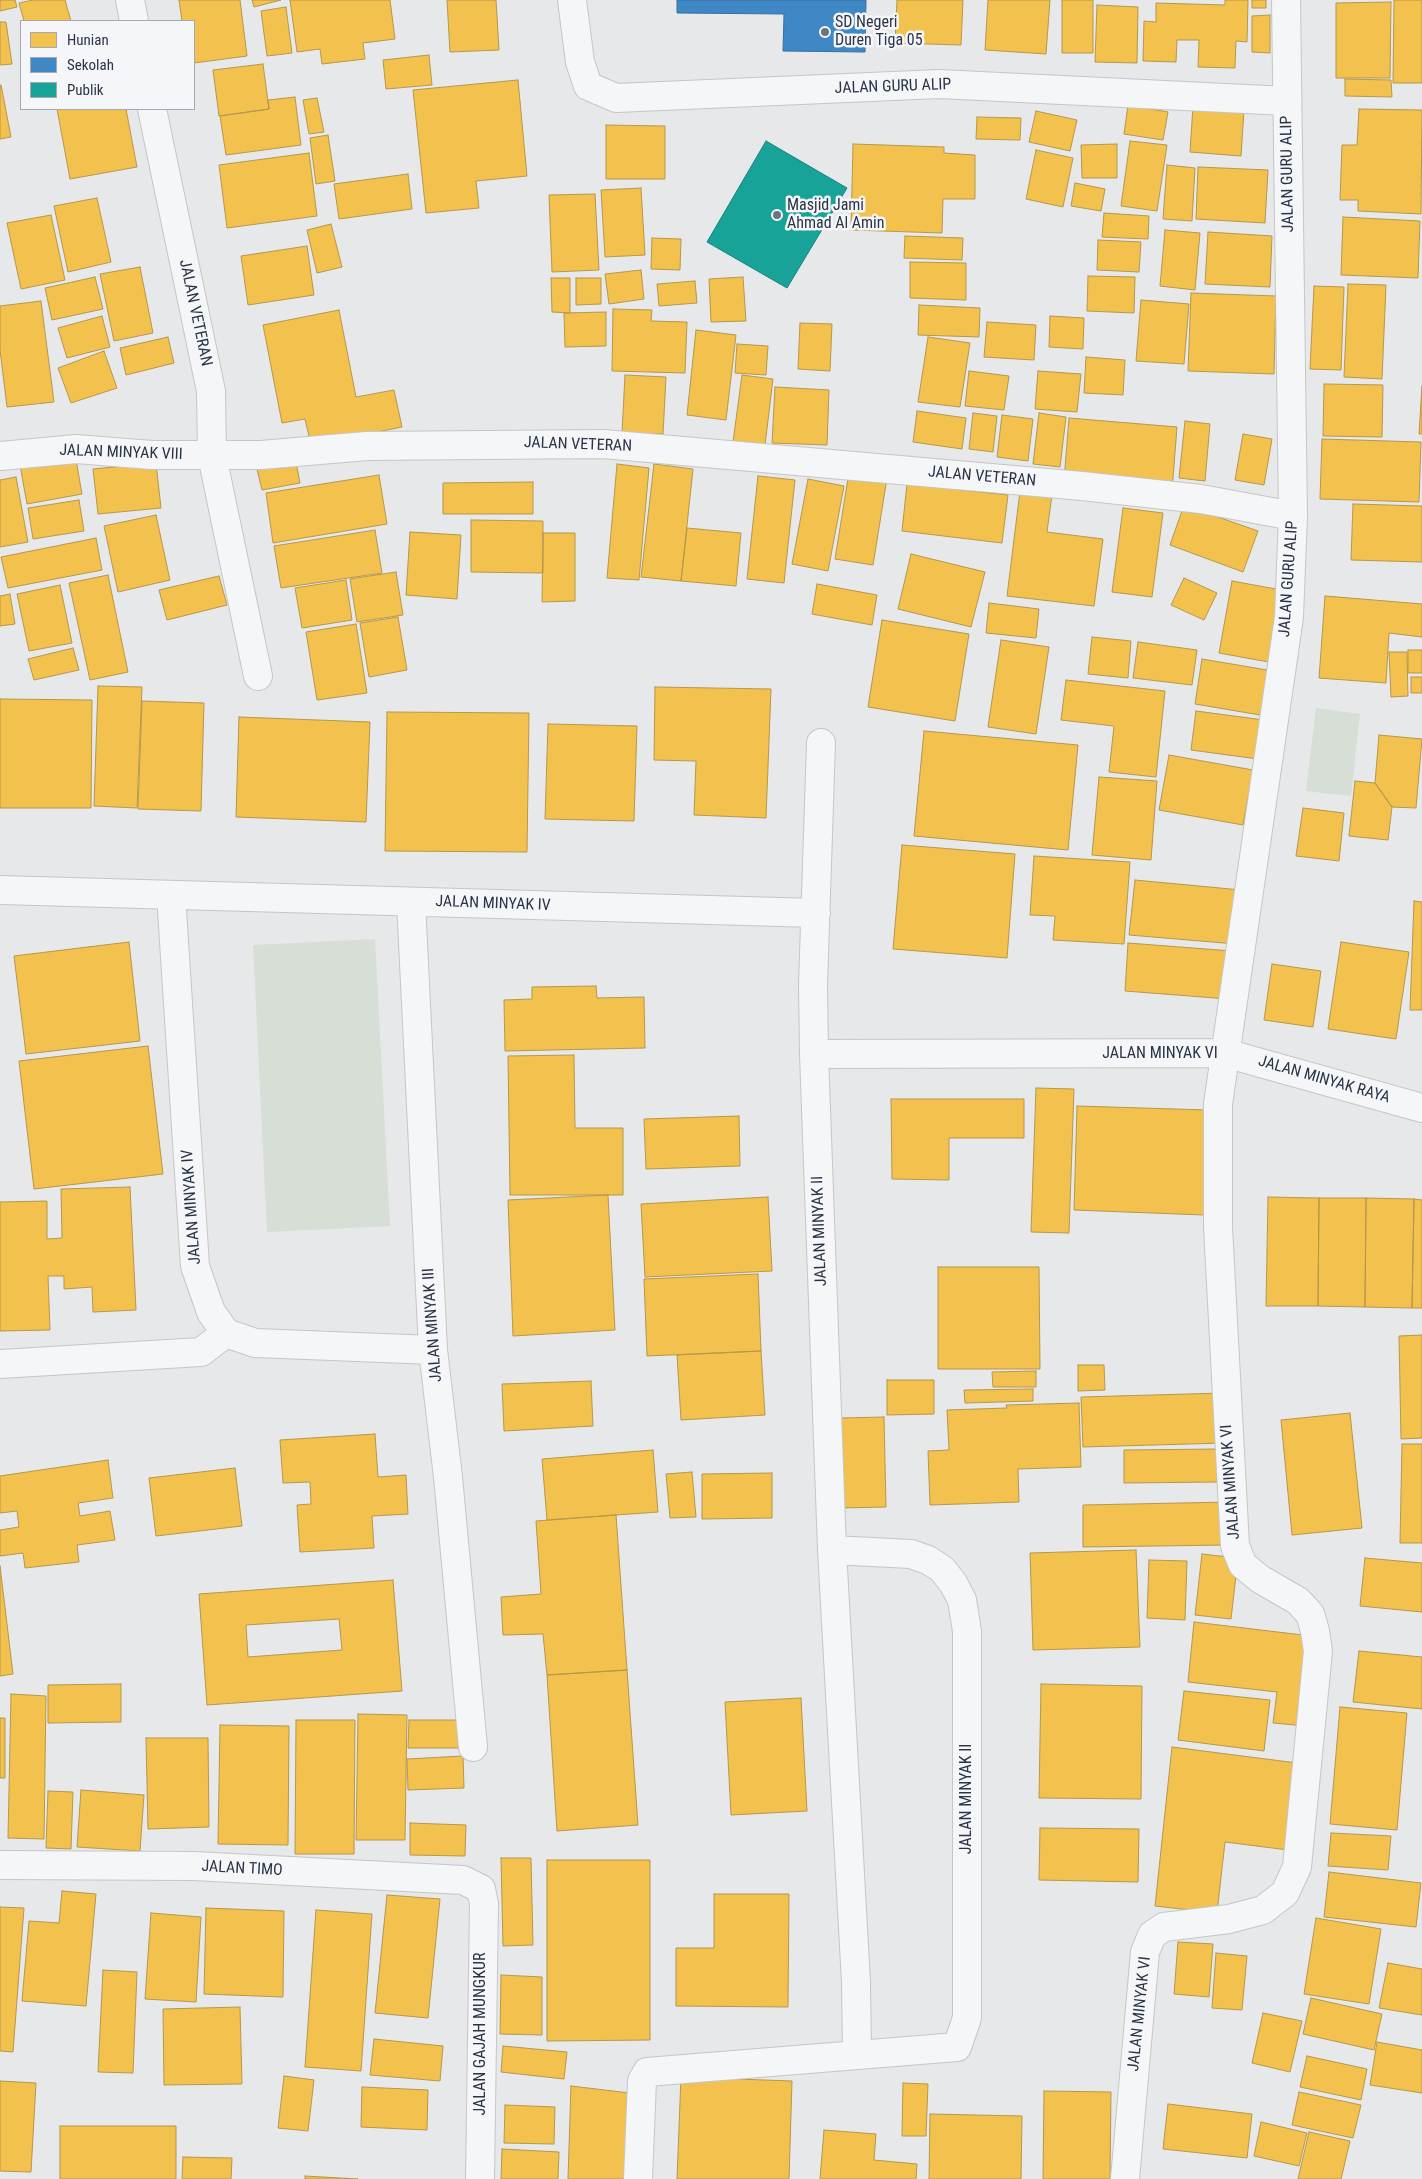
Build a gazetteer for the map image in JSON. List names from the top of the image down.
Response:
{
  "streets": {
    "street": [
      "JALAN GURU ALIP",
      "JALAN VETERAN",
      "JALAN MINYAK VIII",
      "JALAN MINYAK IV",
      "JALAN MINYAK VI",
      "JALAN MINYAK RAYA",
      "JALAN MINYAK II",
      "JALAN MINYAK III",
      "JALAN TIMO",
      "JALAN GAJAH MUNGKUR"
    ]
  },
  "crossings": [
    ["JALAN GURU ALIP", "JALAN VETERAN"],
    ["JALAN GURU ALIP", "JALAN MINYAK VI"],
    ["JALAN GURU ALIP", "JALAN MINYAK RAYA"],
    ["JALAN VETERAN", "JALAN MINYAK VIII"],
    ["JALAN MINYAK IV", "JALAN MINYAK II"],
    ["JALAN MINYAK IV", "JALAN MINYAK III"],
    ["JALAN MINYAK VI", "JALAN MINYAK RAYA"],
    ["JALAN MINYAK VI", "JALAN MINYAK II"],
    ["JALAN TIMO", "JALAN GAJAH MUNGKUR"]
  ],
  "places": ["SD Negeri Duren Tiga 05", "Masjid Jami Ahmad Al Amin"],
  "legend": ["Hunian", "Sekolah", "Publik"]
}
